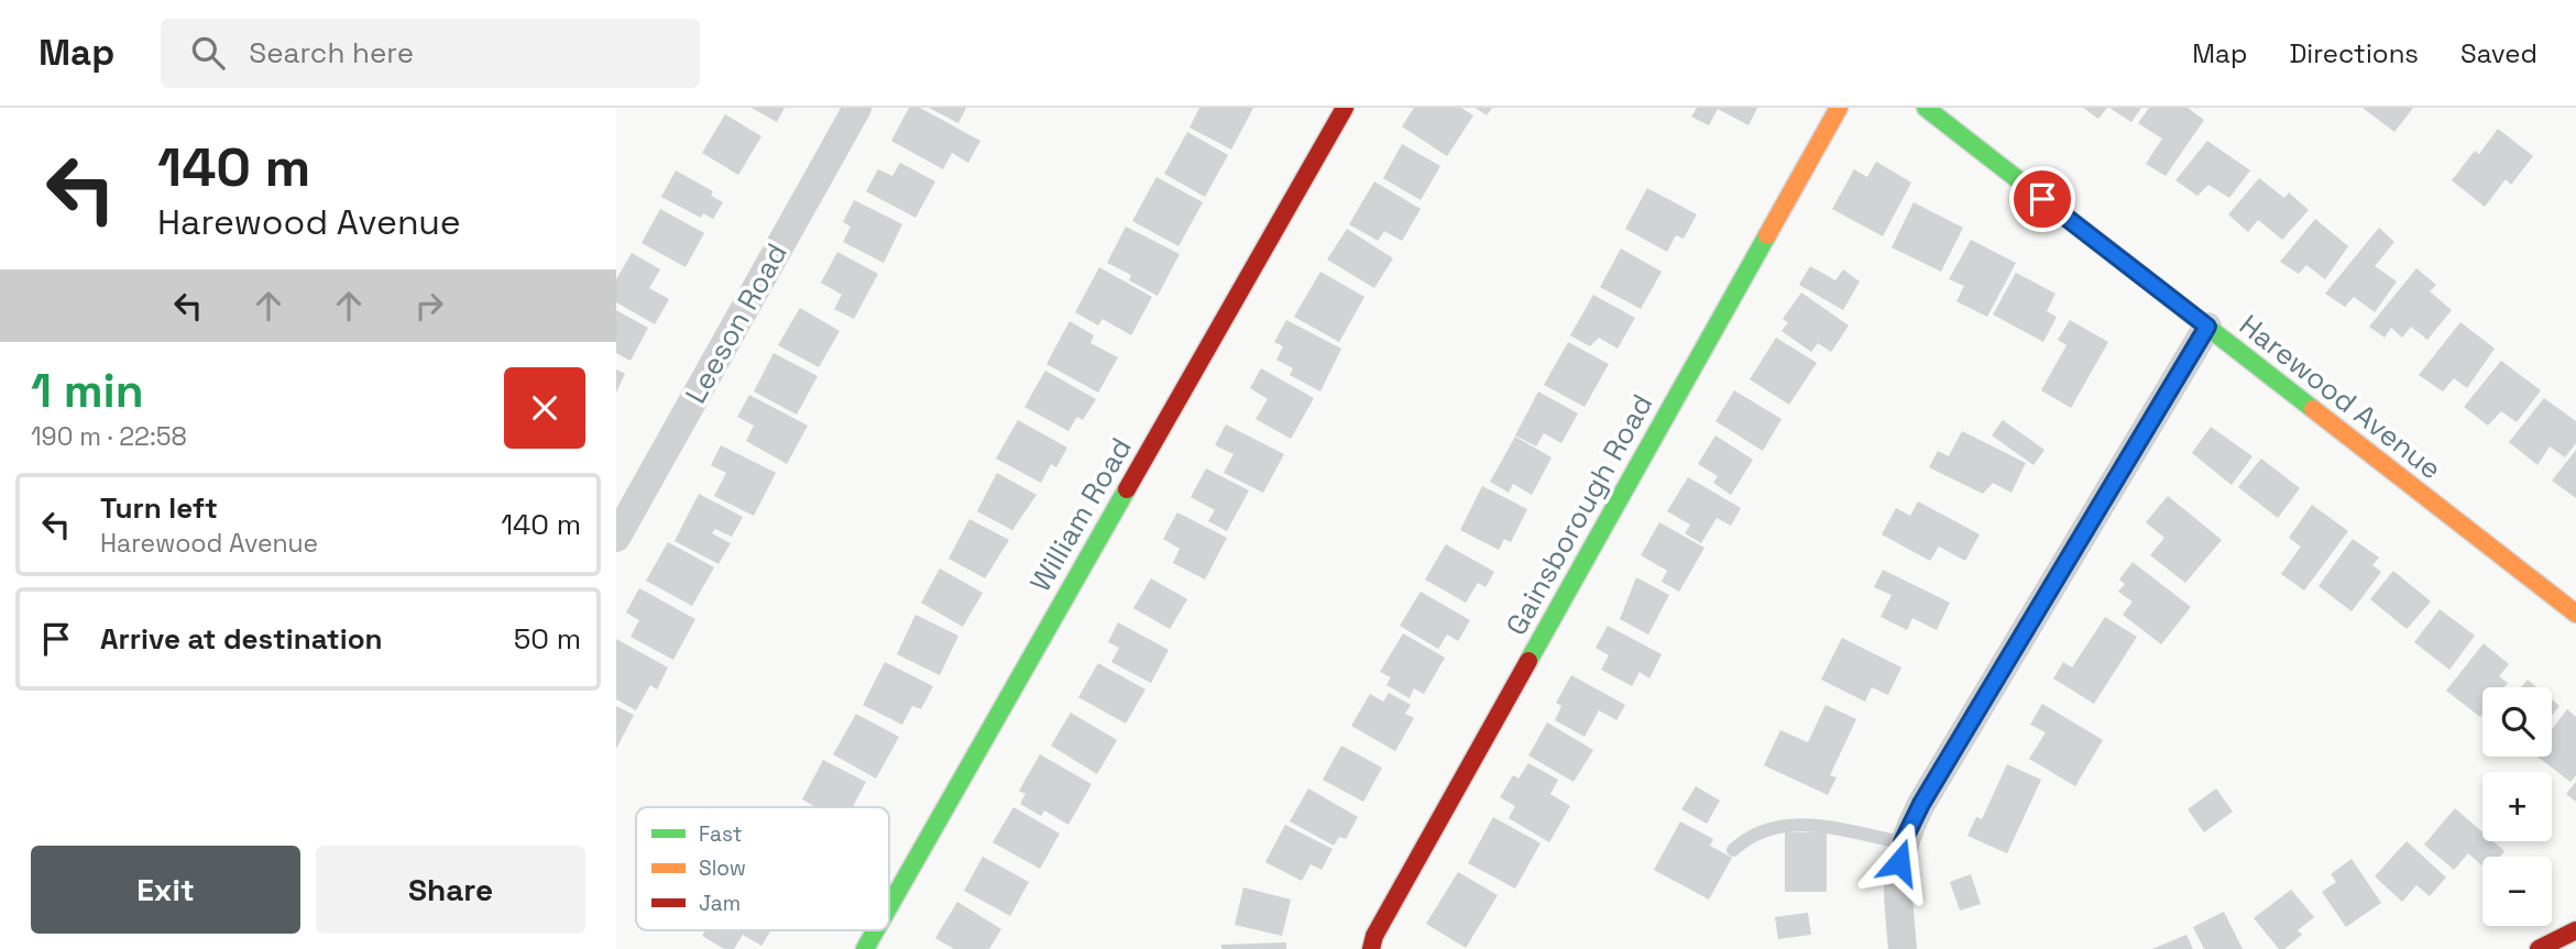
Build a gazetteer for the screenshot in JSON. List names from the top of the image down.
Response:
{
  "streets": {
    "street": [
      "Leeson Road",
      "Harewood Avenue",
      "William Road",
      "Gainsborough Road"
    ]
  },
  "legend": ["Fast", "Slow", "Jam"],
  "page": {
    "header": "Map",
    "search": "Search here",
    "nav": ["Map", "Directions", "Saved"],
    "turn": ["140 m", "Harewood Avenue"],
    "heading": ["1 min", "190 m · 22:58"],
    "list": [
      {
        "name": "Turn left",
        "note": "Harewood Avenue",
        "value": "140 m"
      },
      {
        "name": "Arrive at destination",
        "value": "50 m"
      }
    ],
    "map_buttons": ["+", "−"],
    "buttons": ["Exit", "Share"]
  }
}
